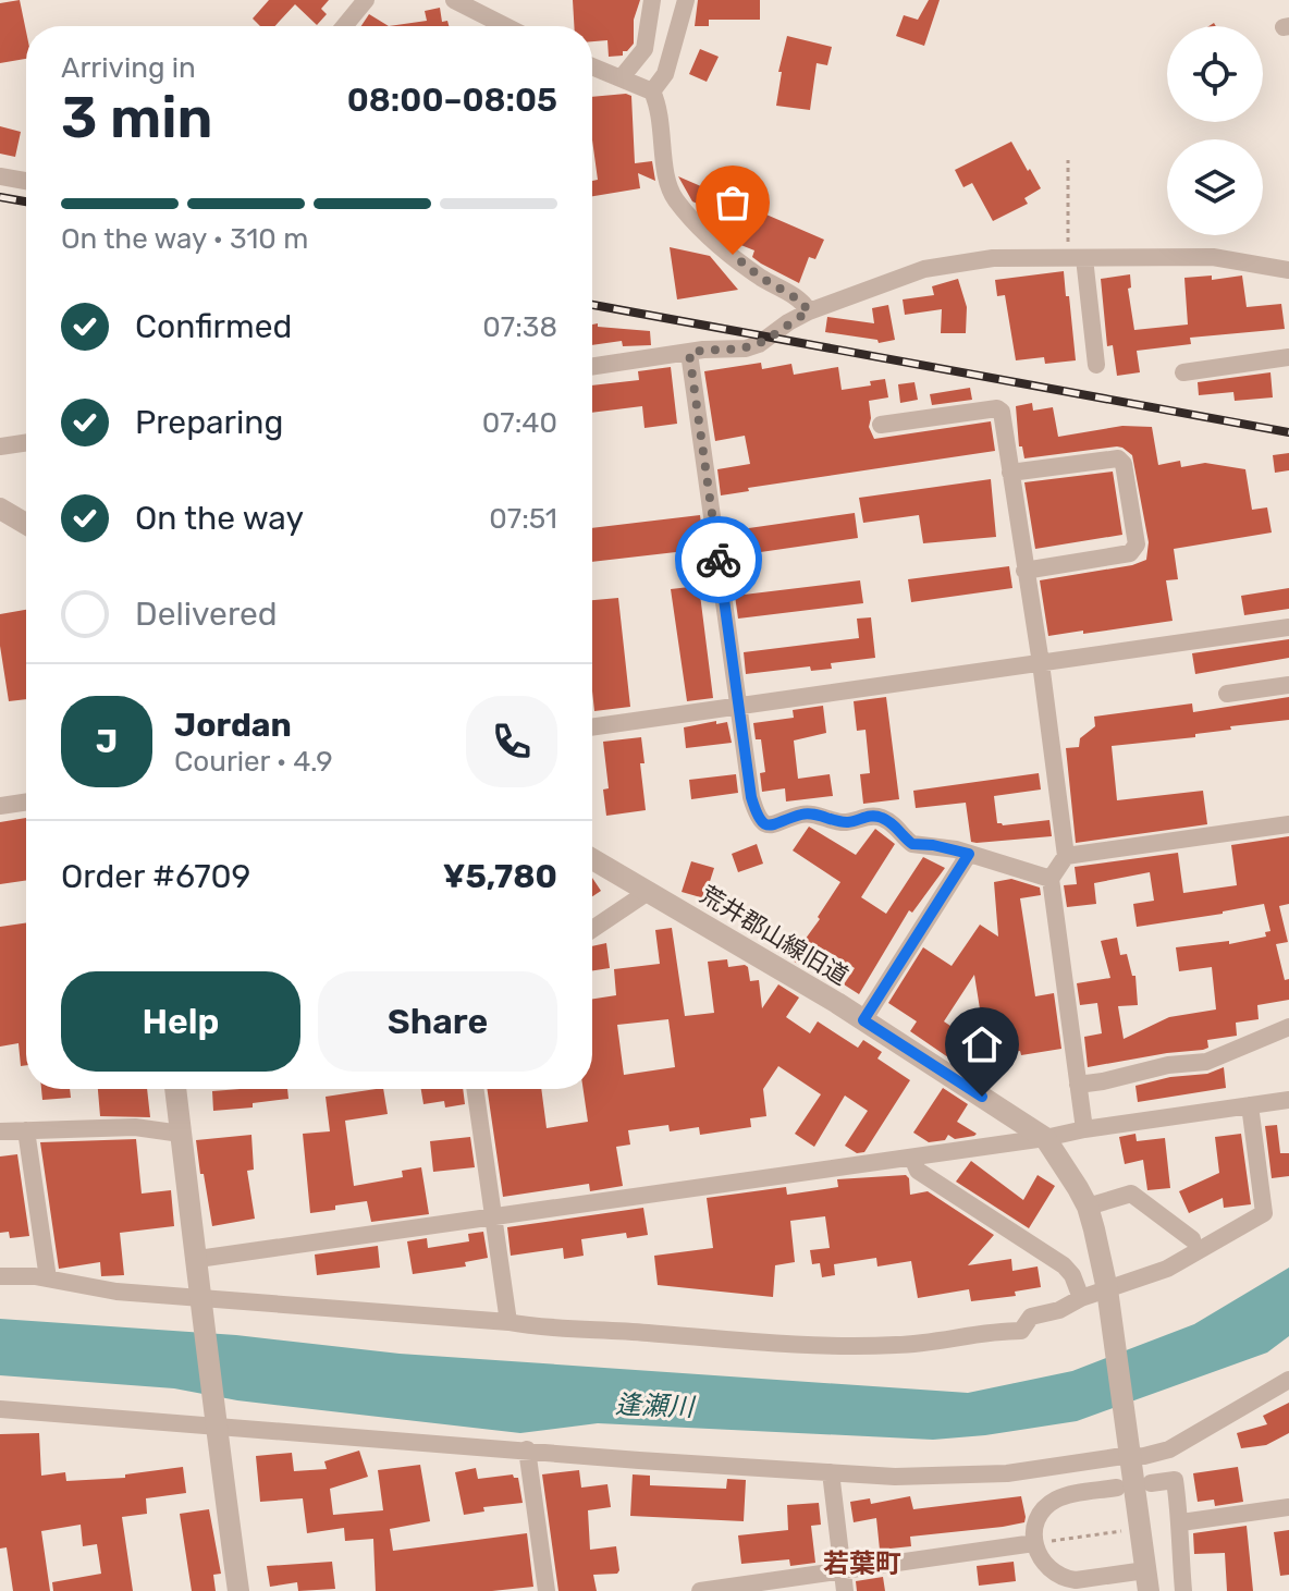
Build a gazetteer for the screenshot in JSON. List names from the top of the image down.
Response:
{
  "streets": {
    "street": ["荒井郡山線旧道"]
  },
  "districts": ["若葉町"],
  "water": ["逢瀬川"],
  "page": {
    "heading": ["3 min", "Arriving in", "08:00–08:05"],
    "panel": [
      "Jordan",
      "Courier · 4.9",
      "Order #6709",
      "¥5,780"
    ],
    "bar": "On the way · 310 m",
    "list": [
      ["Confirmed", "07:38"],
      ["Preparing", "07:40"],
      ["On the way", "07:51"],
      "Delivered"
    ],
    "round": "J",
    "buttons": ["Help", "Share"]
  }
}
